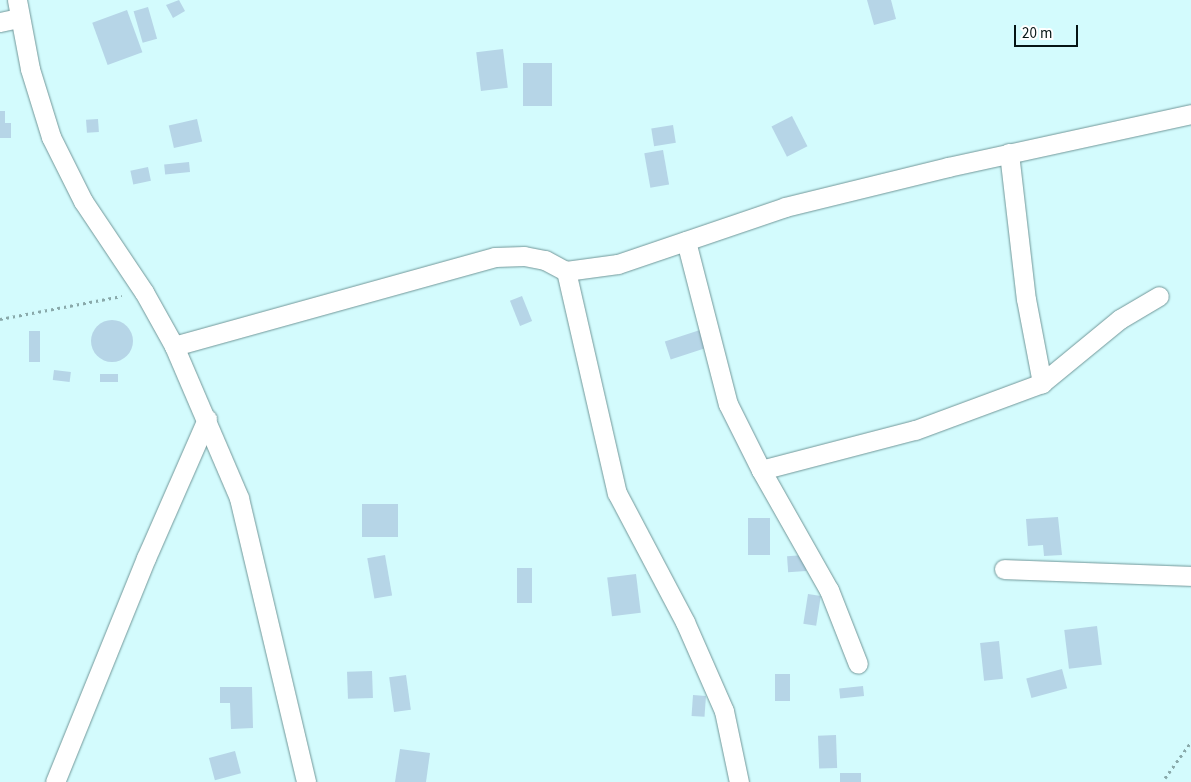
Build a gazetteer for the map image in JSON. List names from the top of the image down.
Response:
{
  "scale_bar": "20 m"
}
